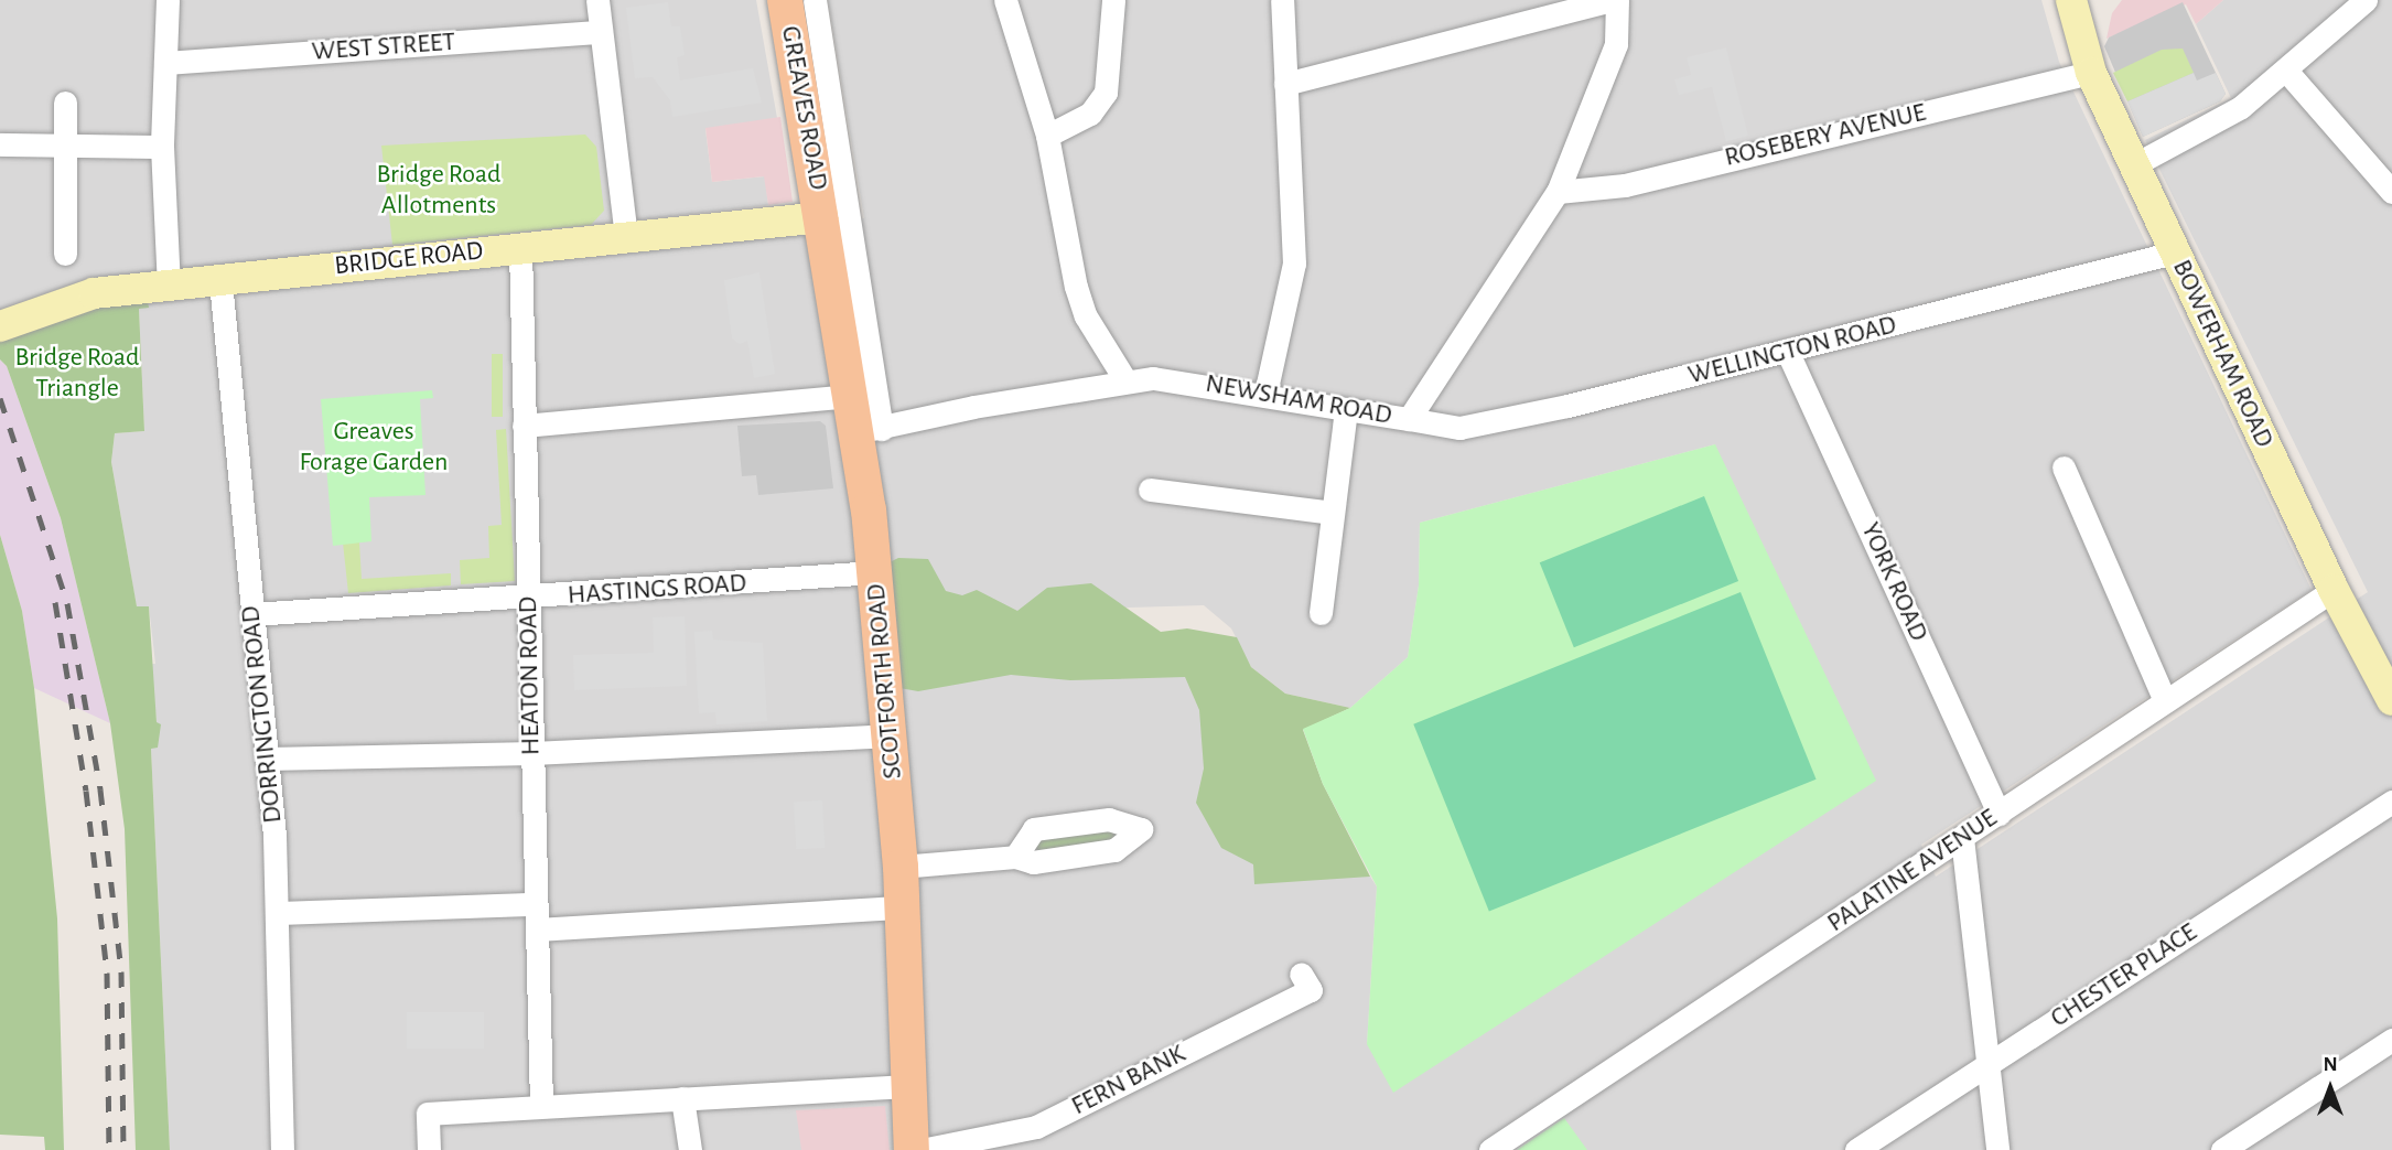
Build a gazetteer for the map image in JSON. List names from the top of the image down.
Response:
{
  "streets": {
    "main road": ["GREAVES ROAD", "SCOTFORTH ROAD"],
    "street": [
      "WEST STREET",
      "ROSEBERY AVENUE",
      "BRIDGE ROAD",
      "WELLINGTON ROAD",
      "BOWERHAM ROAD",
      "NEWSHAM ROAD",
      "YORK ROAD",
      "HASTINGS ROAD",
      "HEATON ROAD",
      "DORRINGTON ROAD",
      "PALATINE AVENUE",
      "CHESTER PLACE",
      "FERN BANK"
    ]
  },
  "crossings": [
    ["GREAVES ROAD", "BRIDGE ROAD"],
    ["GREAVES ROAD", "SCOTFORTH ROAD"],
    ["ROSEBERY AVENUE", "BOWERHAM ROAD"],
    ["ROSEBERY AVENUE", "NEWSHAM ROAD"],
    ["BRIDGE ROAD", "HEATON ROAD"],
    ["BRIDGE ROAD", "SCOTFORTH ROAD"],
    ["BRIDGE ROAD", "DORRINGTON ROAD"],
    ["WELLINGTON ROAD", "BOWERHAM ROAD"],
    ["WELLINGTON ROAD", "NEWSHAM ROAD"],
    ["WELLINGTON ROAD", "YORK ROAD"],
    ["BOWERHAM ROAD", "PALATINE AVENUE"],
    ["NEWSHAM ROAD", "SCOTFORTH ROAD"],
    ["YORK ROAD", "PALATINE AVENUE"],
    ["HASTINGS ROAD", "HEATON ROAD"],
    ["HASTINGS ROAD", "SCOTFORTH ROAD"],
    ["HASTINGS ROAD", "DORRINGTON ROAD"]
  ],
  "parks": ["Bridge Road Allotments", "Bridge Road Triangle", "Greaves Forage Garden"],
  "north": "top"
}
